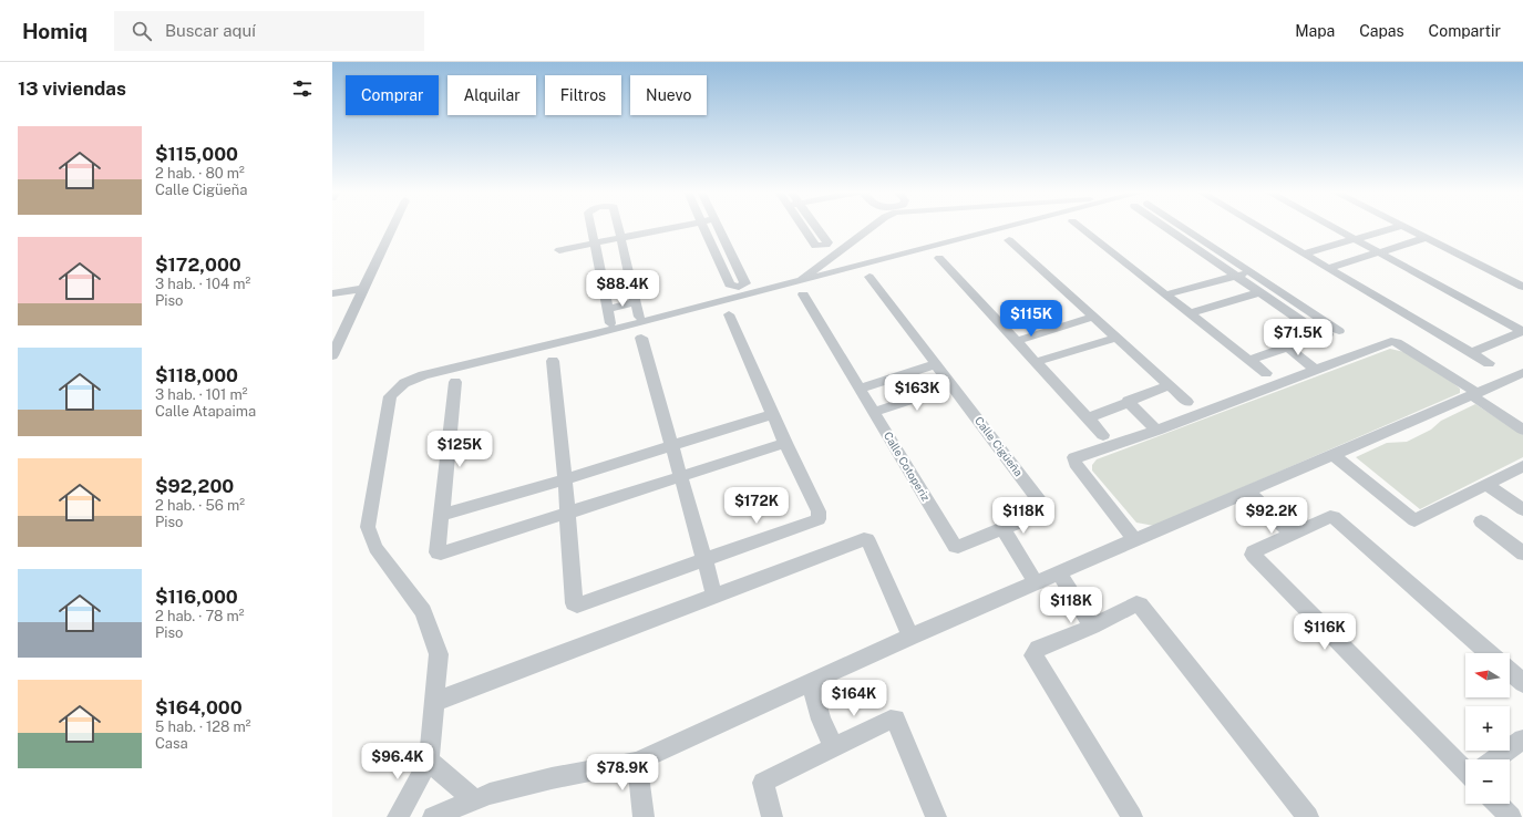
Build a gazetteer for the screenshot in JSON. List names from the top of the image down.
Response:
{
  "streets": {
    "street": ["Calle Cigüeña", "Calle Cotoperiz"]
  },
  "crossings": [
    ["Calle Cigüeña", "Calle Cotoperiz"]
  ],
  "north": "left",
  "page": {
    "header": "Homiq",
    "search": "Buscar aquí",
    "nav": ["Mapa", "Capas", "Compartir"],
    "heading": "13 viviendas",
    "chip": [
      "Comprar",
      "Alquilar",
      "Filtros",
      "Nuevo"
    ],
    "list": [
      {
        "name": "$115,000",
        "note": "2 hab. · 80 m² · Calle Cigüeña"
      },
      {
        "name": "$172,000",
        "note": "3 hab. · 104 m² · Piso"
      },
      {
        "name": "$118,000",
        "note": "3 hab. · 101 m² · Calle Atapaima"
      },
      {
        "name": "$92,200",
        "note": "2 hab. · 56 m² · Piso"
      },
      {
        "name": "$116,000",
        "note": "2 hab. · 78 m² · Piso"
      },
      {
        "name": "$164,000",
        "note": "5 hab. · 128 m² · Casa"
      }
    ],
    "price": [
      "$88.4K",
      "$115K",
      "$71.5K",
      "$163K",
      "$125K",
      "$172K",
      "$118K",
      "$92.2K",
      "$118K",
      "$116K",
      "$164K",
      "$96.4K",
      "$78.9K"
    ],
    "map_buttons": ["+", "−"]
  }
}
